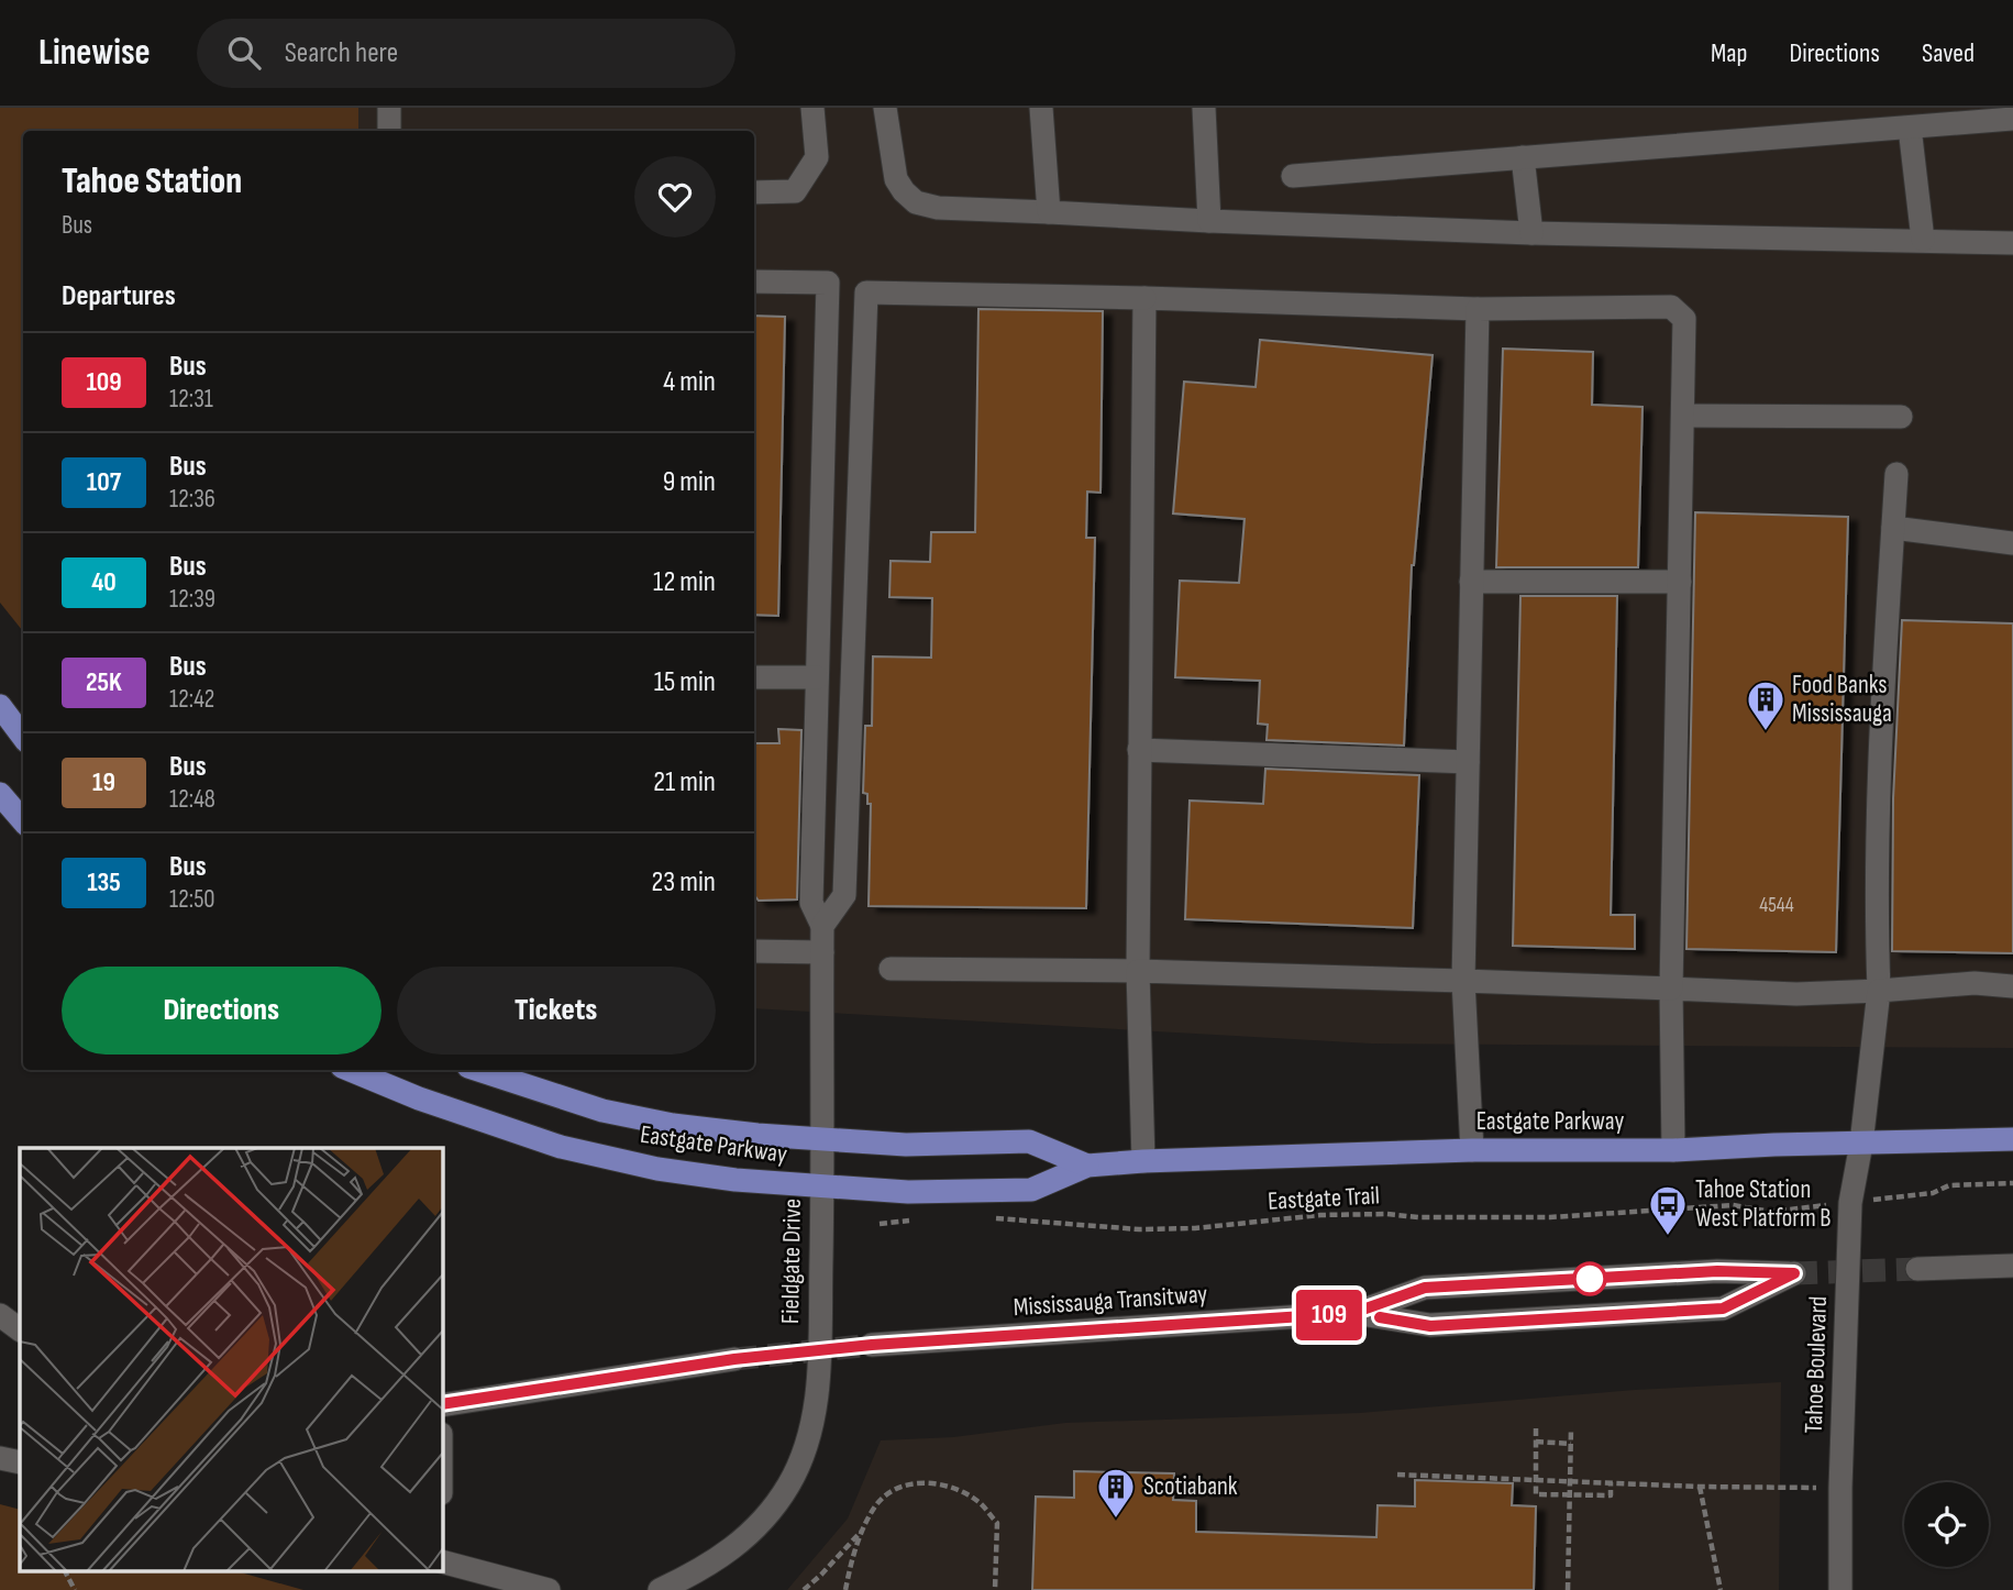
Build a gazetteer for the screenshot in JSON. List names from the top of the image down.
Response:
{
  "streets": {
    "main road": ["Eastgate Parkway"],
    "street": ["Fieldgate Drive", "Mississauga Transitway", "Tahoe Boulevard"],
    "path": ["Eastgate Trail"]
  },
  "crossings": [
    ["Eastgate Parkway", "Fieldgate Drive"],
    ["Eastgate Parkway", "Tahoe Boulevard"]
  ],
  "places": {
    "building": ["Food Banks Mississauga", "Scotiabank"],
    "bus stop": ["Tahoe Station West Platform B"]
  },
  "lines": ["bus line 109"],
  "house_numbers": ["4544"],
  "page": {
    "header": "Linewise",
    "search": "Search here",
    "nav": ["Map", "Directions", "Saved"],
    "on_map": "109",
    "heading": [
      ["Tahoe Station", "Bus"],
      "Departures"
    ],
    "list": [
      {
        "mark": "109",
        "name": "Bus",
        "note": "12:31",
        "value": "4 min"
      },
      {
        "mark": "107",
        "name": "Bus",
        "note": "12:36",
        "value": "9 min"
      },
      {
        "mark": "40",
        "name": "Bus",
        "note": "12:39",
        "value": "12 min"
      },
      {
        "mark": "25K",
        "name": "Bus",
        "note": "12:42",
        "value": "15 min"
      },
      {
        "mark": "19",
        "name": "Bus",
        "note": "12:48",
        "value": "21 min"
      },
      {
        "mark": "135",
        "name": "Bus",
        "note": "12:50",
        "value": "23 min"
      }
    ],
    "buttons": ["Directions", "Tickets"]
  }
}
